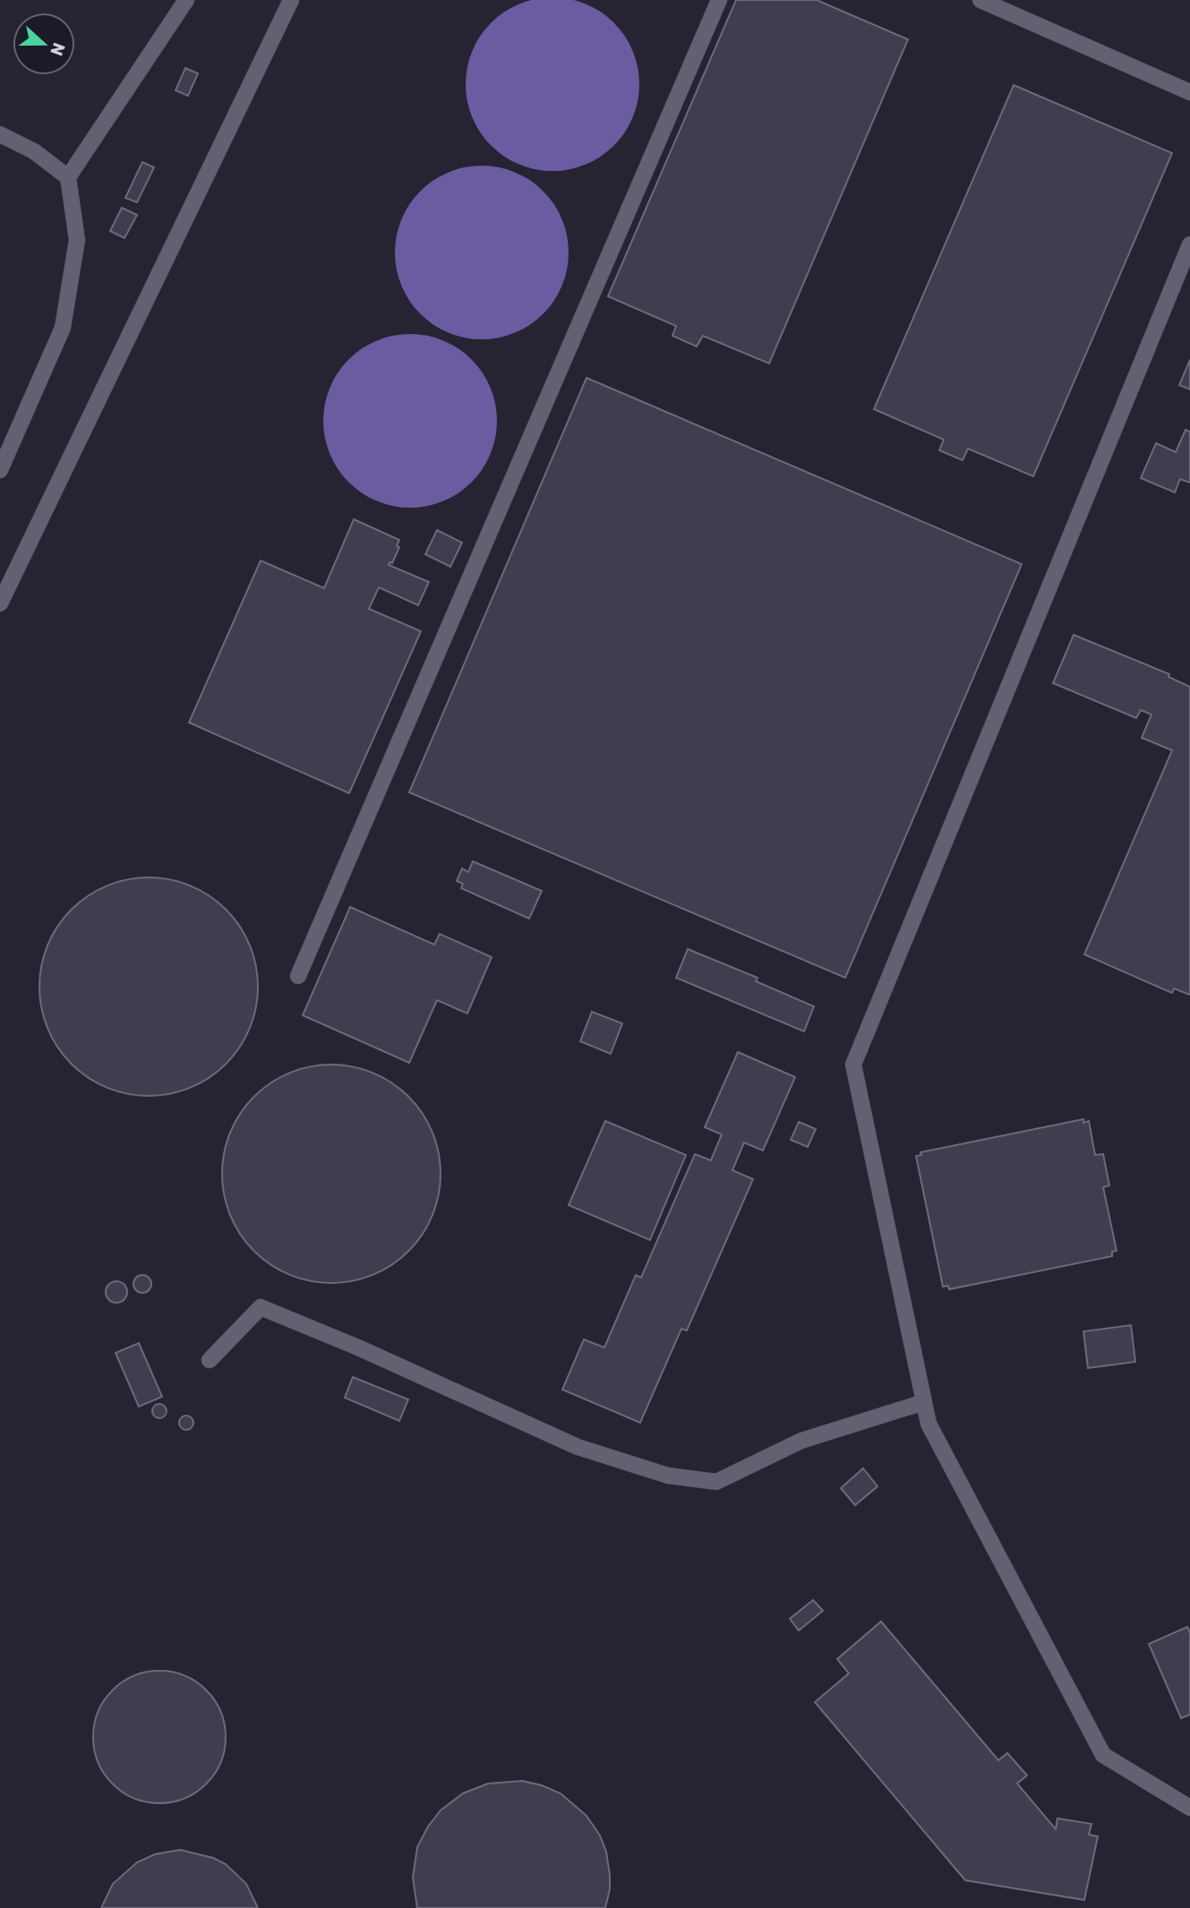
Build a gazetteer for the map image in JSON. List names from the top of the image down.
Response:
{
  "north": "right"
}
